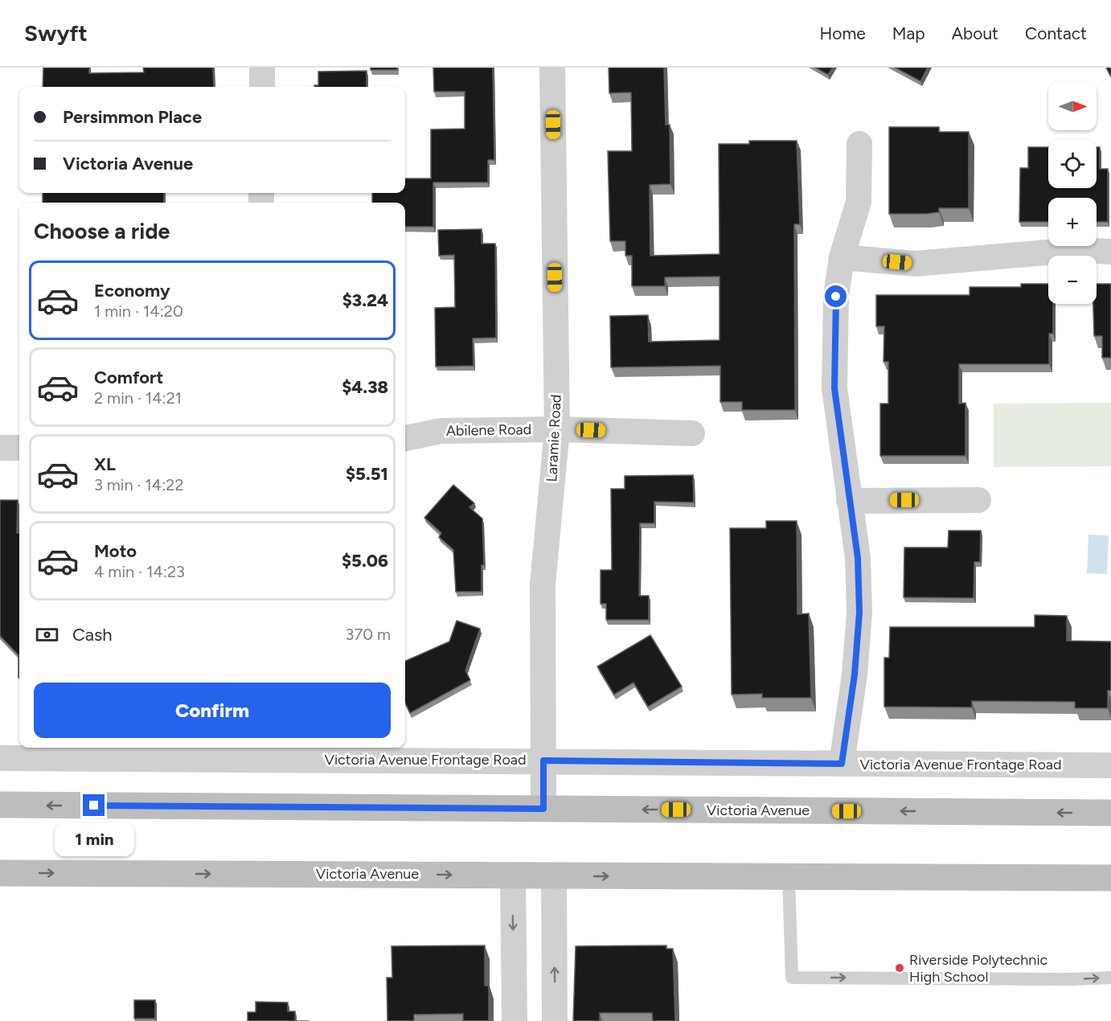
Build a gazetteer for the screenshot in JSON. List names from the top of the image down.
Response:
{
  "streets": {
    "main road": ["Victoria Avenue"],
    "street": ["Abilene Road", "Laramie Road", "Victoria Avenue Frontage Road"]
  },
  "crossings": [
    ["Abilene Road", "Laramie Road"],
    ["Laramie Road", "Victoria Avenue Frontage Road"],
    ["Laramie Road", "Victoria Avenue"]
  ],
  "places": ["Riverside Polytechnic High School"],
  "north": "right",
  "page": {
    "header": "Swyft",
    "nav": [
      "Home",
      "Map",
      "About",
      "Contact"
    ],
    "map_buttons": ["+", "−"],
    "banner": ["Persimmon Place", "Victoria Avenue"],
    "heading": "Choose a ride",
    "list": [
      {
        "name": "Economy",
        "note": "1 min · 14:20",
        "value": "$3.24"
      },
      {
        "name": "Comfort",
        "note": "2 min · 14:21",
        "value": "$4.38"
      },
      {
        "name": "XL",
        "note": "3 min · 14:22",
        "value": "$5.51"
      },
      {
        "name": "Moto",
        "note": "4 min · 14:23",
        "value": "$5.06"
      }
    ],
    "pay": ["Cash", "370 m"],
    "buttons": "Confirm",
    "bubble": "1 min"
  }
}
